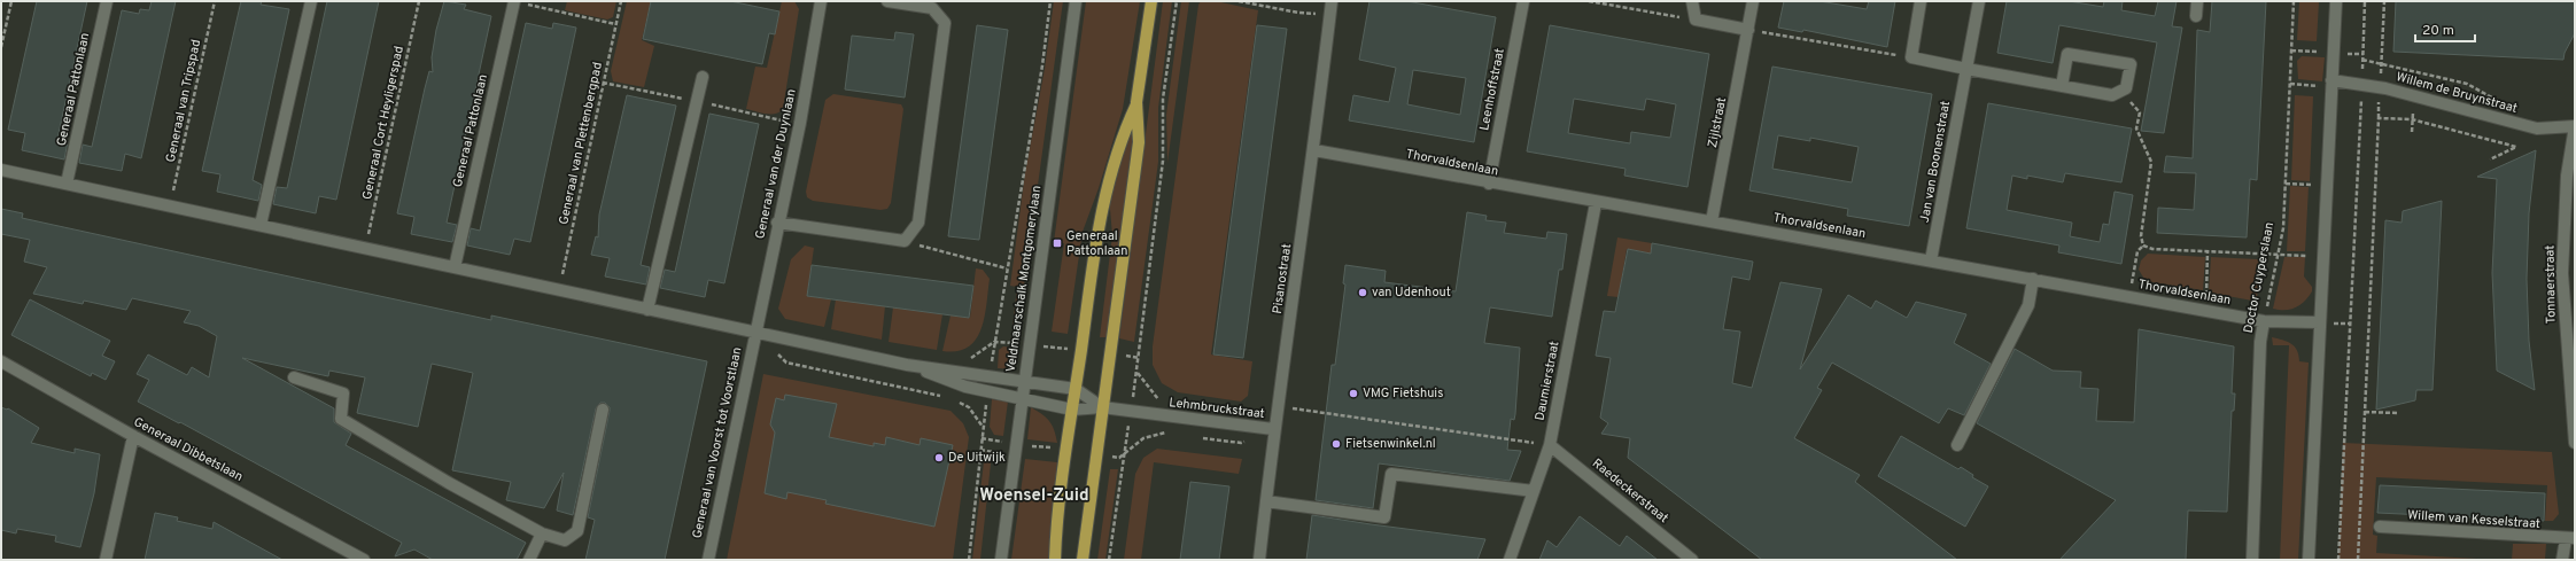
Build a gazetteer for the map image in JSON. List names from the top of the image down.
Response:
{
  "streets": {
    "street": [
      "Generaal Pattonlaan",
      "Leenhoffstraat",
      "Willem de Bruynstraat",
      "Zijlstraat",
      "Jan van Boonenstraat",
      "Thorvaldsenlaan",
      "Generaal van der Duynlaan",
      "Doctor Cuyperslaan",
      "Veldmaarschalk Montgomerylaan",
      "Pisanostraat",
      "Tonnaerstraat",
      "Daumierstraat",
      "Lehmbruckstraat",
      "Generaal van Voorst tot Voorstlaan",
      "Generaal Dibbetslaan",
      "Raedeckerstraat",
      "Willem van Kesselstraat"
    ],
    "path": ["Generaal van Tripspad", "Generaal Cort Heyligerspad", "Generaal van Plettenbergpad"]
  },
  "crossings": [
    ["Leenhoffstraat", "Thorvaldsenlaan"],
    ["Willem de Bruynstraat", "Tonnaerstraat"],
    ["Zijlstraat", "Thorvaldsenlaan"],
    ["Jan van Boonenstraat", "Thorvaldsenlaan"],
    ["Thorvaldsenlaan", "Doctor Cuyperslaan"],
    ["Thorvaldsenlaan", "Pisanostraat"],
    ["Thorvaldsenlaan", "Daumierstraat"],
    ["Generaal van der Duynlaan", "Generaal van Voorst tot Voorstlaan"],
    ["Pisanostraat", "Lehmbruckstraat"],
    ["Daumierstraat", "Raedeckerstraat"]
  ],
  "districts": ["Woensel-Zuid"],
  "places": {
    "transit": ["Generaal Pattonlaan"],
    "other": [
      "van Udenhout",
      "VMG Fietshuis",
      "Fietsenwinkel.nl",
      "De Uitwijk"
    ]
  },
  "scale_bar": "20 m"
}
